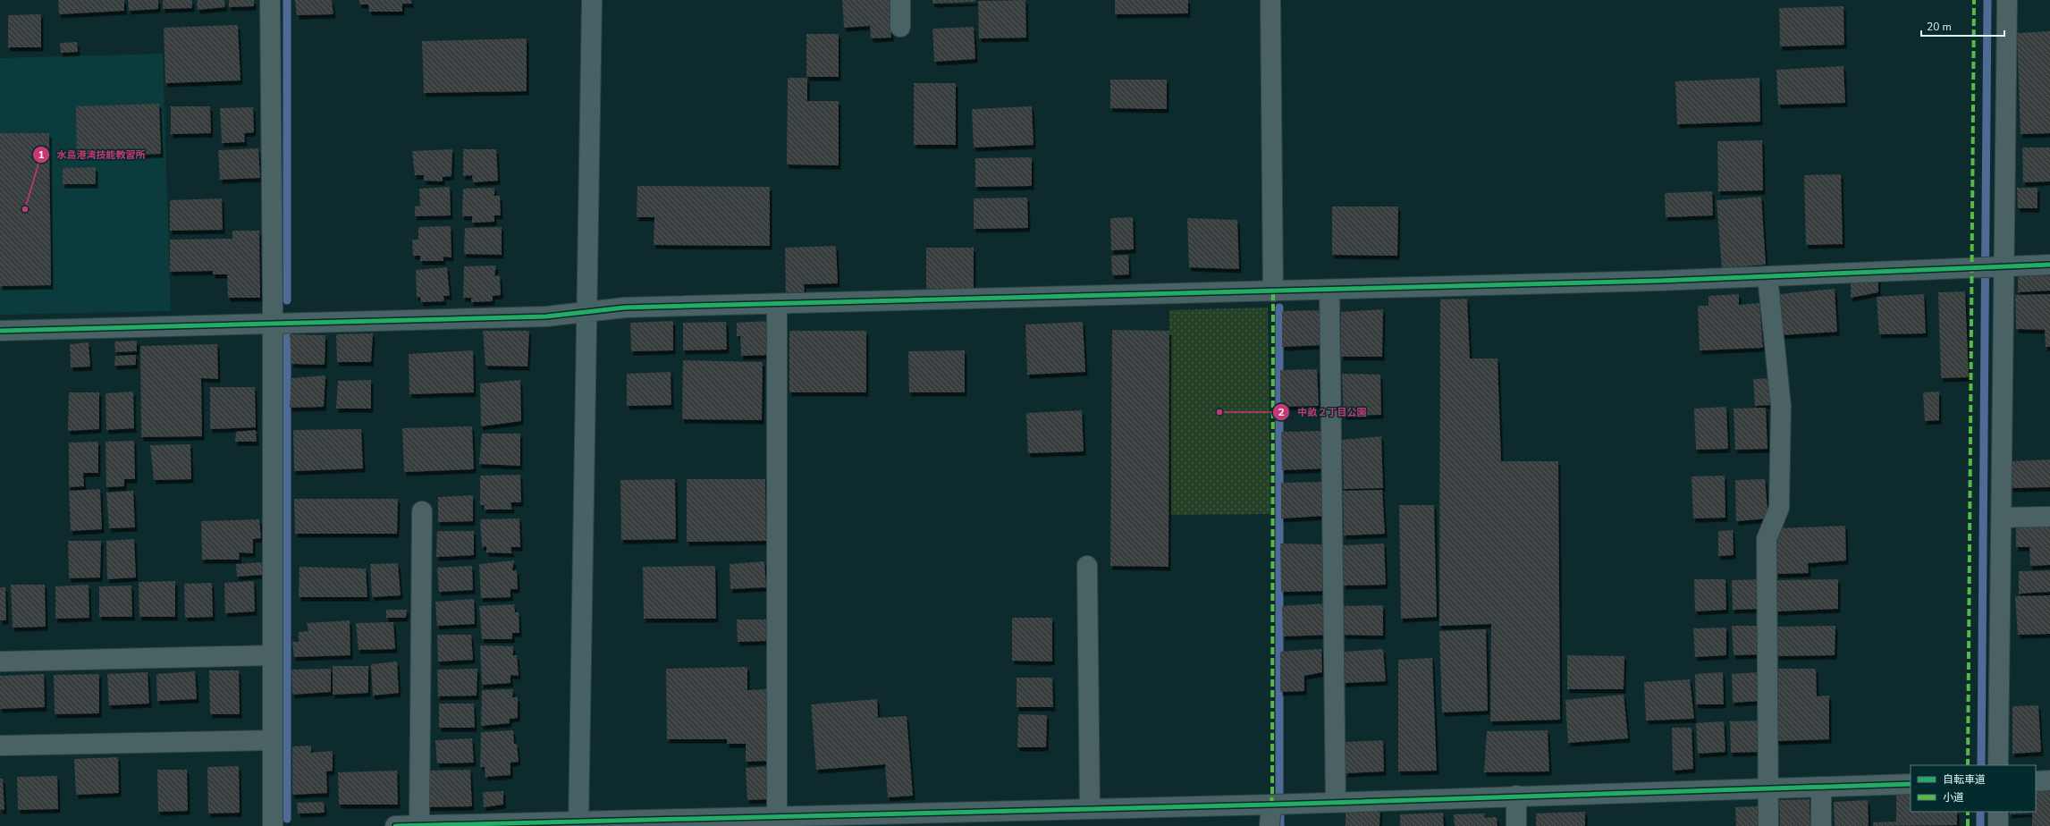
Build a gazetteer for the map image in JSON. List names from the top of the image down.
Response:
{
  "places": ["水島港湾技能教習所", "中畝２丁目公園"],
  "legend": ["自転車道", "小道"],
  "scale_bar": "20 m"
}
